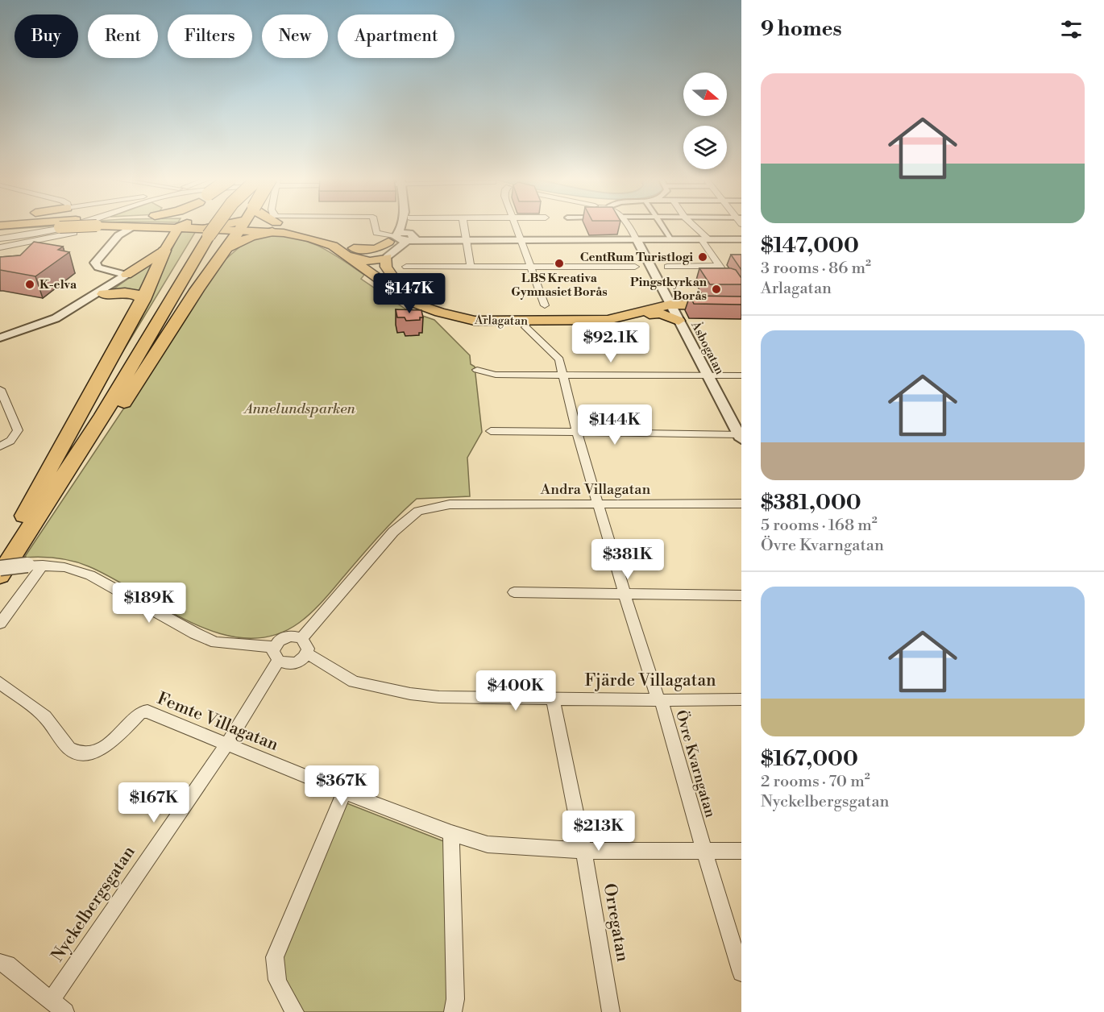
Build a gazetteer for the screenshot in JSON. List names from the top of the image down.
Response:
{
  "streets": {
    "main road": ["Arlagatan"],
    "street": [
      "Åsbogatan",
      "Andra Villagatan",
      "Fjärde Villagatan",
      "Femte Villagatan",
      "Övre Kvarngatan",
      "Nyckelbergsgatan",
      "Orregatan"
    ]
  },
  "crossings": [
    ["Arlagatan", "Åsbogatan"],
    ["Andra Villagatan", "Fjärde Villagatan"],
    ["Andra Villagatan", "Övre Kvarngatan"],
    ["Andra Villagatan", "Nyckelbergsgatan"],
    ["Fjärde Villagatan", "Övre Kvarngatan"],
    ["Fjärde Villagatan", "Nyckelbergsgatan"],
    ["Fjärde Villagatan", "Orregatan"],
    ["Femte Villagatan", "Övre Kvarngatan"],
    ["Femte Villagatan", "Nyckelbergsgatan"],
    ["Femte Villagatan", "Orregatan"]
  ],
  "parks": ["Annelundsparken"],
  "places": [
    "CentRum Turistlogi",
    "LBS Kreativa Gymnasiet Borås",
    "K-elva",
    "Pingstkyrkan Borås"
  ],
  "north": "right",
  "page": {
    "heading": "9 homes",
    "chip": [
      "Buy",
      "Rent",
      "Filters",
      "New",
      "Apartment"
    ],
    "list": [
      {
        "name": "$147,000",
        "note": "3 rooms · 86 m² · Arlagatan"
      },
      {
        "name": "$381,000",
        "note": "5 rooms · 168 m² · Övre Kvarngatan"
      },
      {
        "name": "$167,000",
        "note": "2 rooms · 70 m² · Nyckelbergsgatan"
      }
    ],
    "price": [
      "$147K",
      "$92.1K",
      "$144K",
      "$381K",
      "$189K",
      "$400K",
      "$367K",
      "$167K",
      "$213K"
    ]
  }
}
